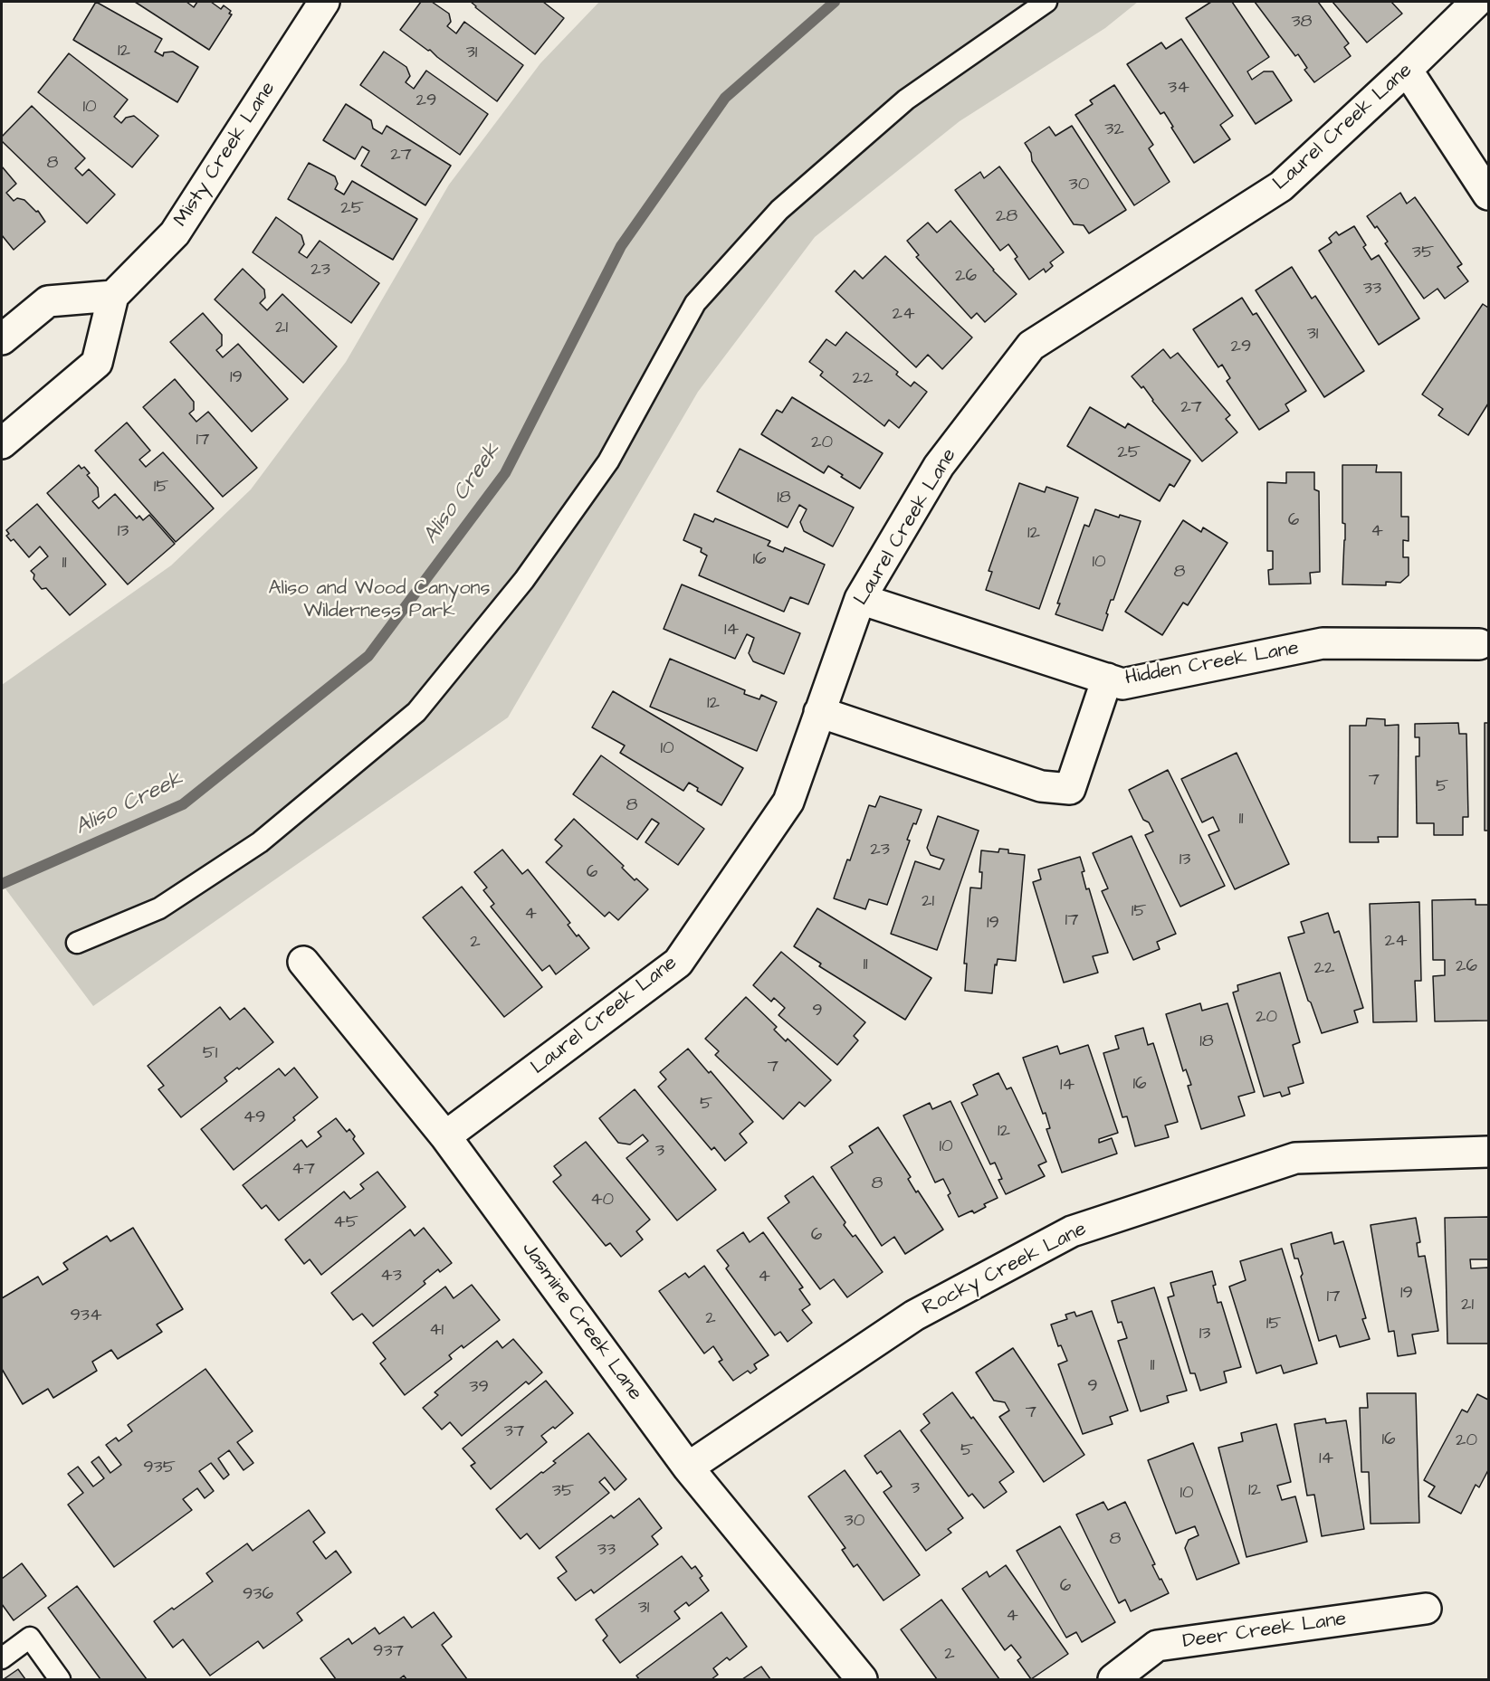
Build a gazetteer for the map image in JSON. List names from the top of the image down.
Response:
{
  "streets": {
    "street": [
      "Laurel Creek Lane",
      "Misty Creek Lane",
      "Hidden Creek Lane",
      "Rocky Creek Lane",
      "Jasmine Creek Lane",
      "Deer Creek Lane"
    ]
  },
  "crossings": [
    ["Laurel Creek Lane", "Hidden Creek Lane"],
    ["Laurel Creek Lane", "Jasmine Creek Lane"],
    ["Rocky Creek Lane", "Jasmine Creek Lane"]
  ],
  "water": ["Aliso Creek"],
  "parks": ["Aliso and Wood Canyons Wilderness Park"],
  "house_numbers": [
    "38",
    "12",
    "31",
    "34",
    "29",
    "10",
    "32",
    "27",
    "8",
    "30",
    "25",
    "28",
    "35",
    "23",
    "26",
    "33",
    "24",
    "21",
    "31",
    "29",
    "19",
    "22",
    "27",
    "17",
    "20",
    "25",
    "15",
    "18",
    "6",
    "13",
    "4",
    "12",
    "16",
    "10",
    "11",
    "8",
    "14",
    "12",
    "10",
    "7",
    "5",
    "8",
    "11",
    "23",
    "13",
    "6",
    "21",
    "15",
    "4",
    "17",
    "19",
    "24",
    "2",
    "11",
    "26",
    "22",
    "9",
    "20",
    "18",
    "51",
    "7",
    "16",
    "14",
    "5",
    "49",
    "12",
    "10",
    "3",
    "47",
    "8",
    "40",
    "45",
    "6",
    "43",
    "4",
    "19",
    "17",
    "21",
    "934",
    "2",
    "15",
    "41",
    "13",
    "11",
    "9",
    "39",
    "7",
    "37",
    "16",
    "20",
    "5",
    "14",
    "935",
    "3",
    "12",
    "35",
    "10",
    "30",
    "8",
    "33",
    "6",
    "936",
    "31",
    "4",
    "937",
    "2"
  ]
}
